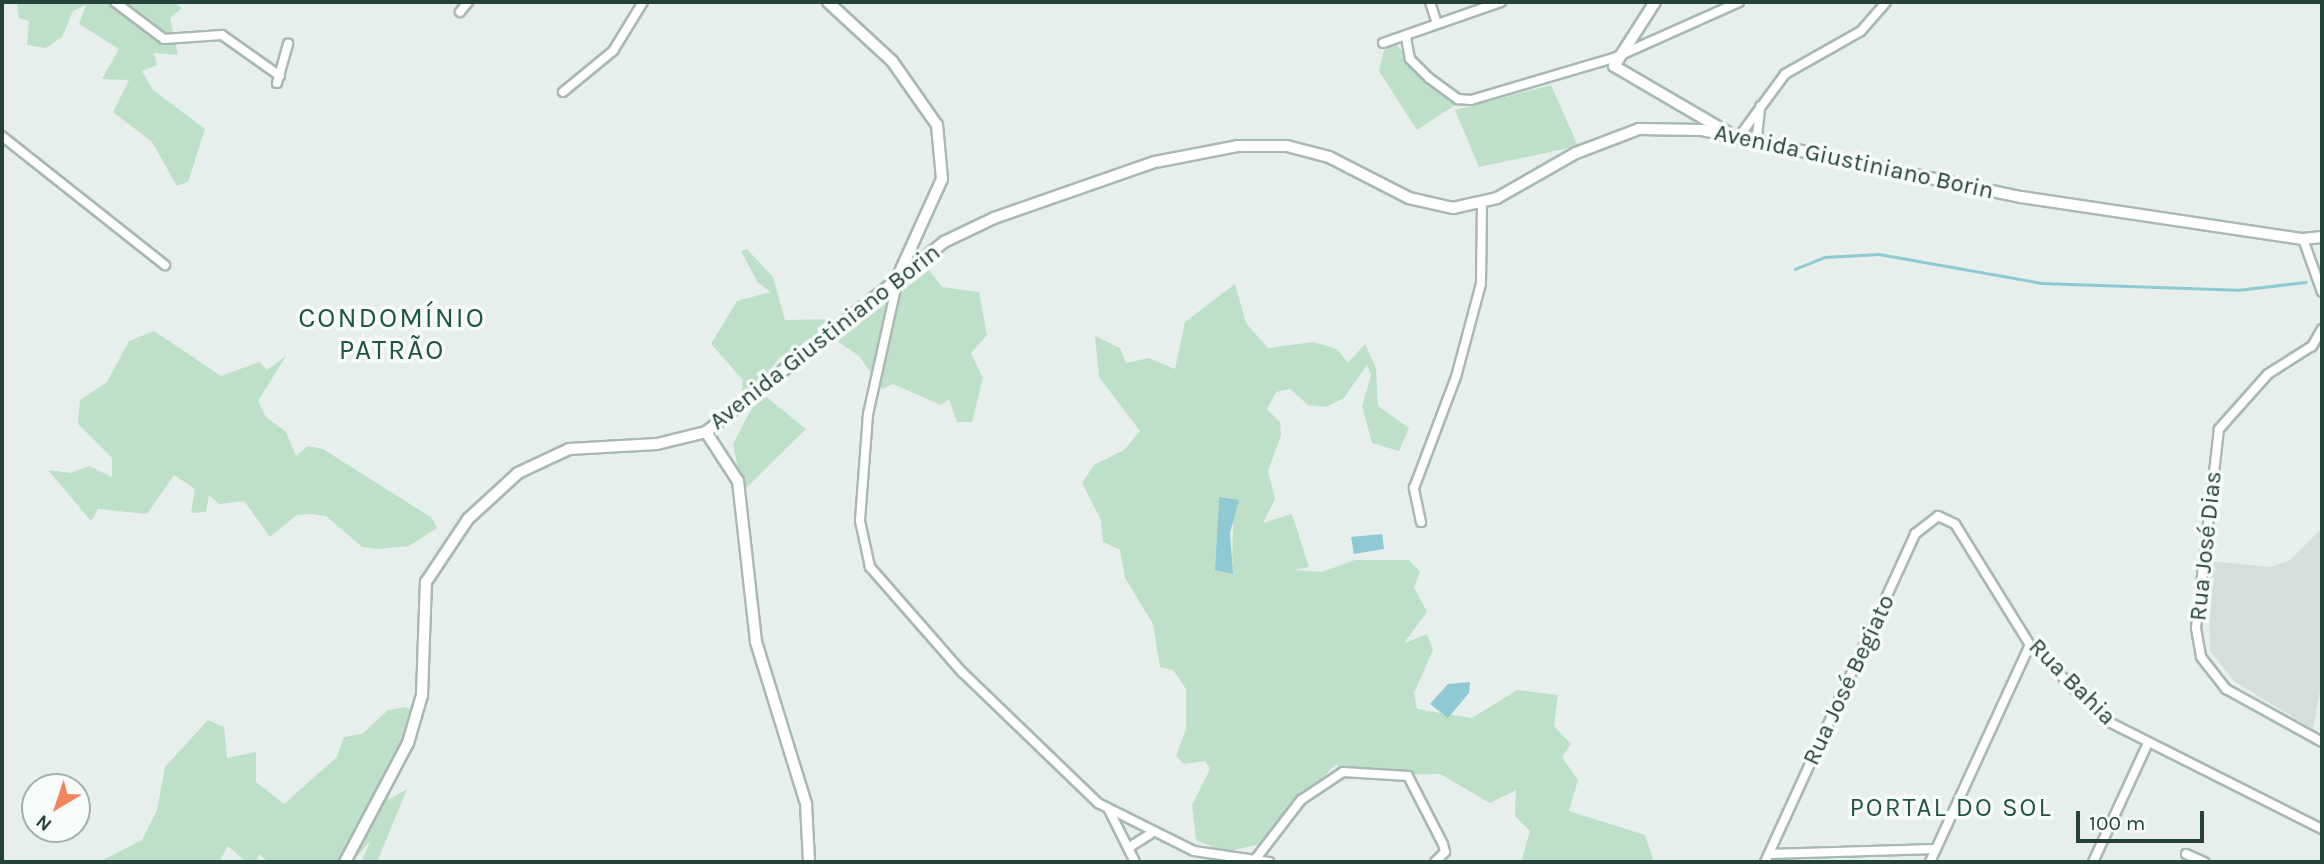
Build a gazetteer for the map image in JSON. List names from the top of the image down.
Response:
{
  "streets": {
    "main road": ["Avenida Giustiniano Borin"],
    "street": ["Rua José Dias", "Rua José Begiato", "Rua Bahia"]
  },
  "crossings": [
    ["Rua José Begiato", "Rua Bahia"]
  ],
  "districts": ["CONDOMÍNIO PATRÃO", "PORTAL DO SOL"],
  "scale_bar": "100 m",
  "north": "bottom left"
}
